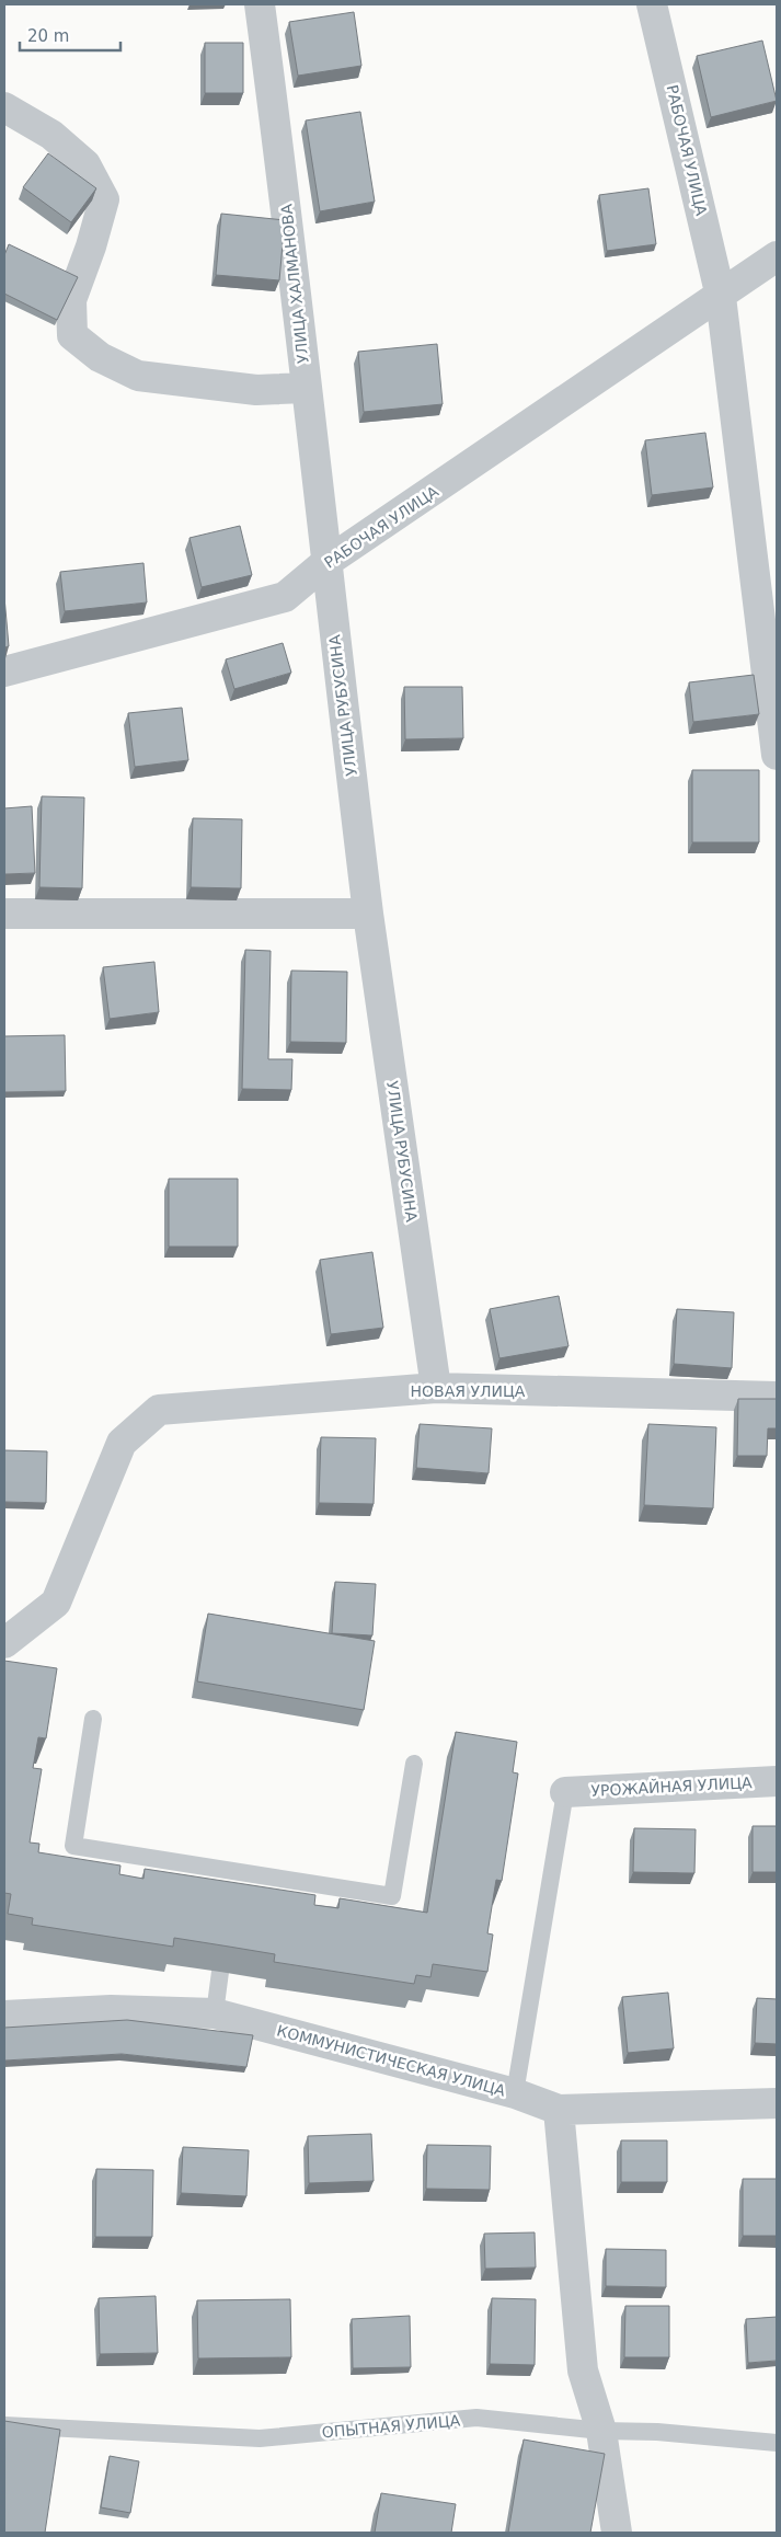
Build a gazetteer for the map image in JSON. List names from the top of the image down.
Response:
{
  "streets": {
    "street": [
      "РАБОЧАЯ УЛИЦА",
      "УЛИЦА ХАЛМАНОВА",
      "УЛИЦА РУБУСИНА",
      "НОВАЯ УЛИЦА",
      "УРОЖАЙНАЯ УЛИЦА",
      "КОММУНИСТИЧЕСКАЯ УЛИЦА"
    ],
    "lane": ["ОПЫТНАЯ УЛИЦА"]
  },
  "crossings": [
    ["РАБОЧАЯ УЛИЦА", "УЛИЦА ХАЛМАНОВА"],
    ["РАБОЧАЯ УЛИЦА", "УЛИЦА РУБУСИНА"],
    ["УЛИЦА ХАЛМАНОВА", "УЛИЦА РУБУСИНА"],
    ["УЛИЦА РУБУСИНА", "НОВАЯ УЛИЦА"]
  ],
  "scale_bar": "20 m"
}
